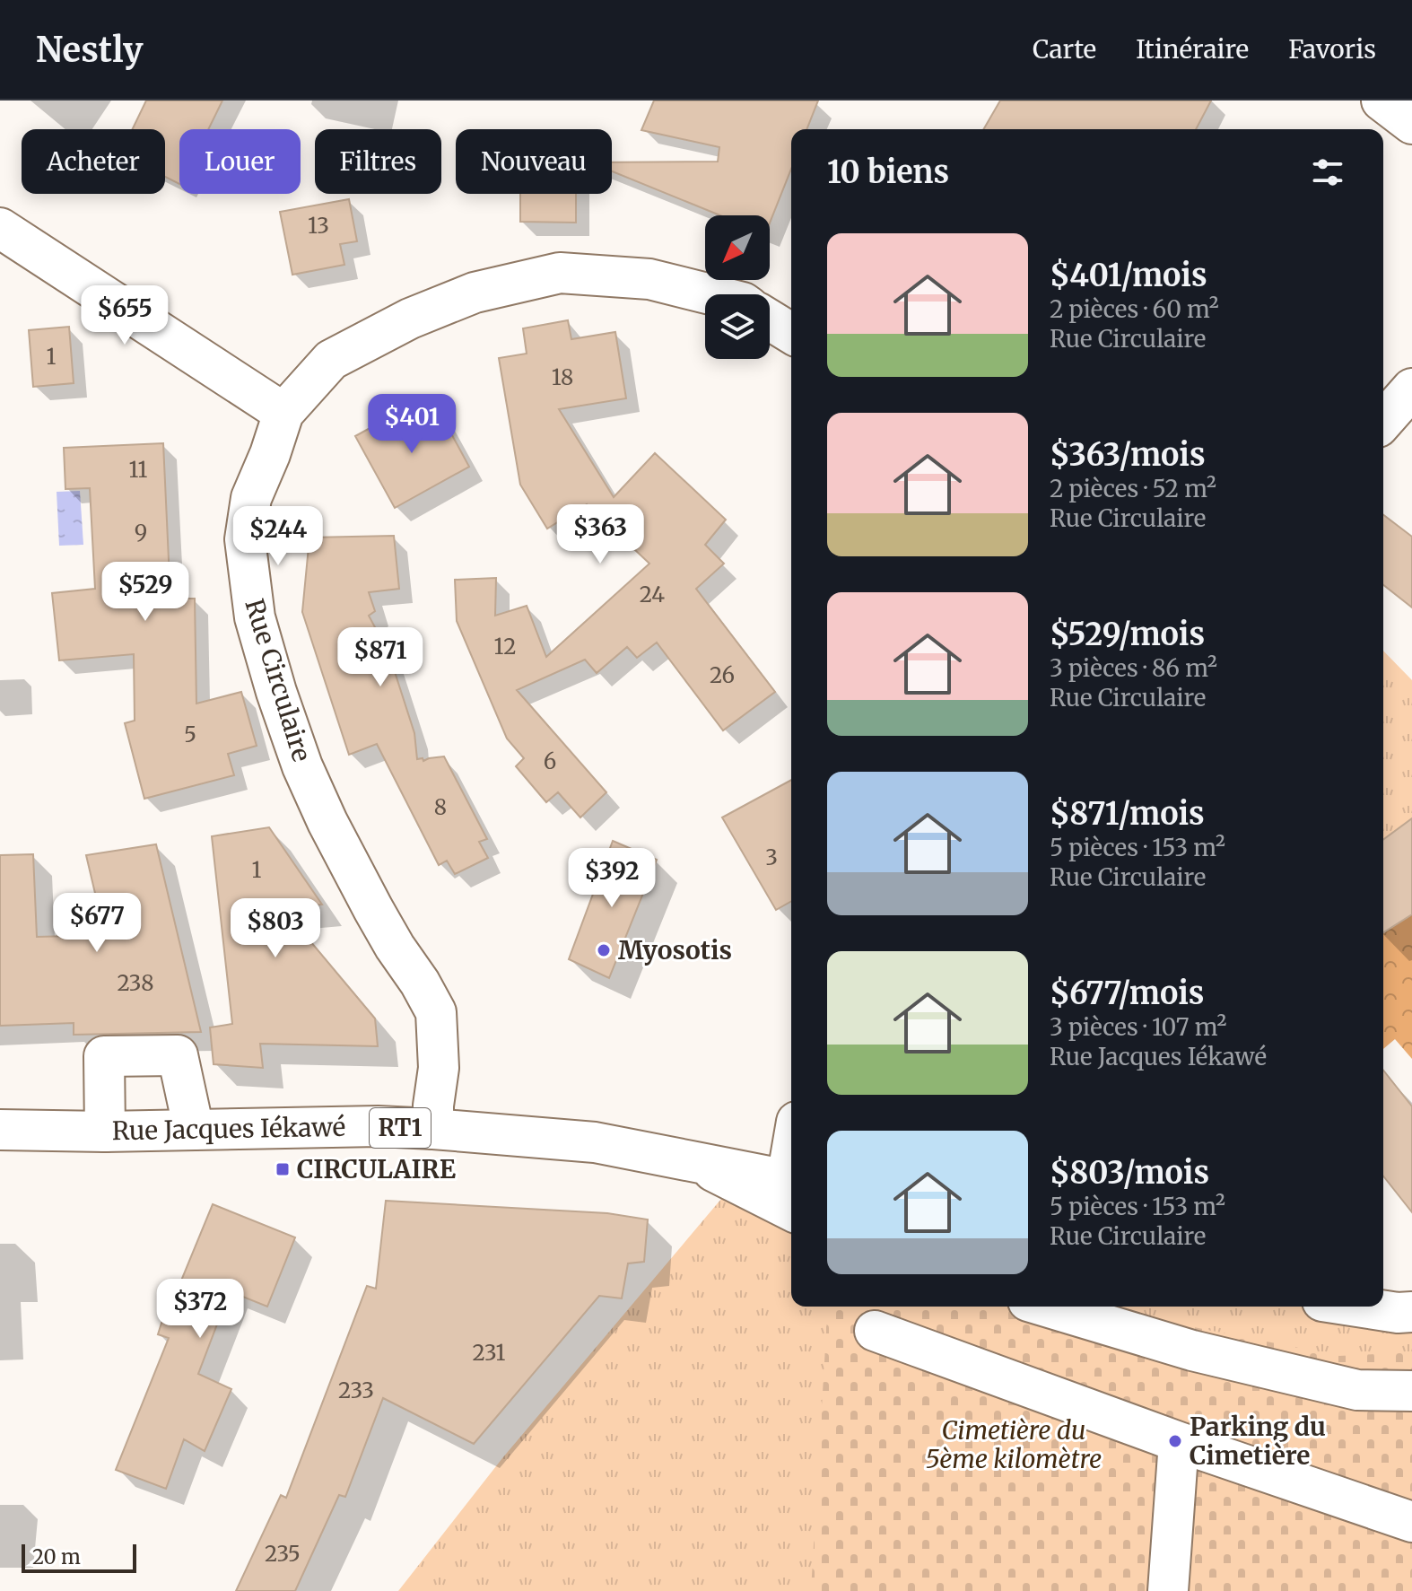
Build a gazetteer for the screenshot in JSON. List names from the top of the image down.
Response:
{
  "streets": {
    "street": ["Rue Circulaire", "RT1", "Rue Jacques Iékawé"]
  },
  "crossings": [
    ["Rue Circulaire", "Rue Jacques Iékawé"]
  ],
  "parks": ["Cimetière du 5ème kilomètre"],
  "places": {
    "other": ["Myosotis", "Parking du Cimetière"],
    "transit": ["CIRCULAIRE"]
  },
  "house_numbers": [
    "13",
    "1",
    "18",
    "11",
    "9",
    "24",
    "12",
    "26",
    "5",
    "6",
    "8",
    "3",
    "1",
    "238",
    "231",
    "233",
    "235"
  ],
  "scale_bar": "20 m",
  "north": "bottom left",
  "page": {
    "header": "Nestly",
    "nav": ["Carte", "Itinéraire", "Favoris"],
    "chip": [
      "Acheter",
      "Louer",
      "Filtres",
      "Nouveau"
    ],
    "heading": "10 biens",
    "list": [
      {
        "name": "$401/mois",
        "note": "2 pièces · 60 m² · Rue Circulaire"
      },
      {
        "name": "$363/mois",
        "note": "2 pièces · 52 m² · Rue Circulaire"
      },
      {
        "name": "$529/mois",
        "note": "3 pièces · 86 m² · Rue Circulaire"
      },
      {
        "name": "$871/mois",
        "note": "5 pièces · 153 m² · Rue Circulaire"
      },
      {
        "name": "$677/mois",
        "note": "3 pièces · 107 m² · Rue Jacques Iékawé"
      },
      {
        "name": "$803/mois",
        "note": "5 pièces · 153 m² · Rue Circulaire"
      }
    ],
    "price": [
      "$655",
      "$401",
      "$363",
      "$244",
      "$529",
      "$871",
      "$392",
      "$677",
      "$803",
      "$372"
    ],
    "scale": "20 m"
  }
}
